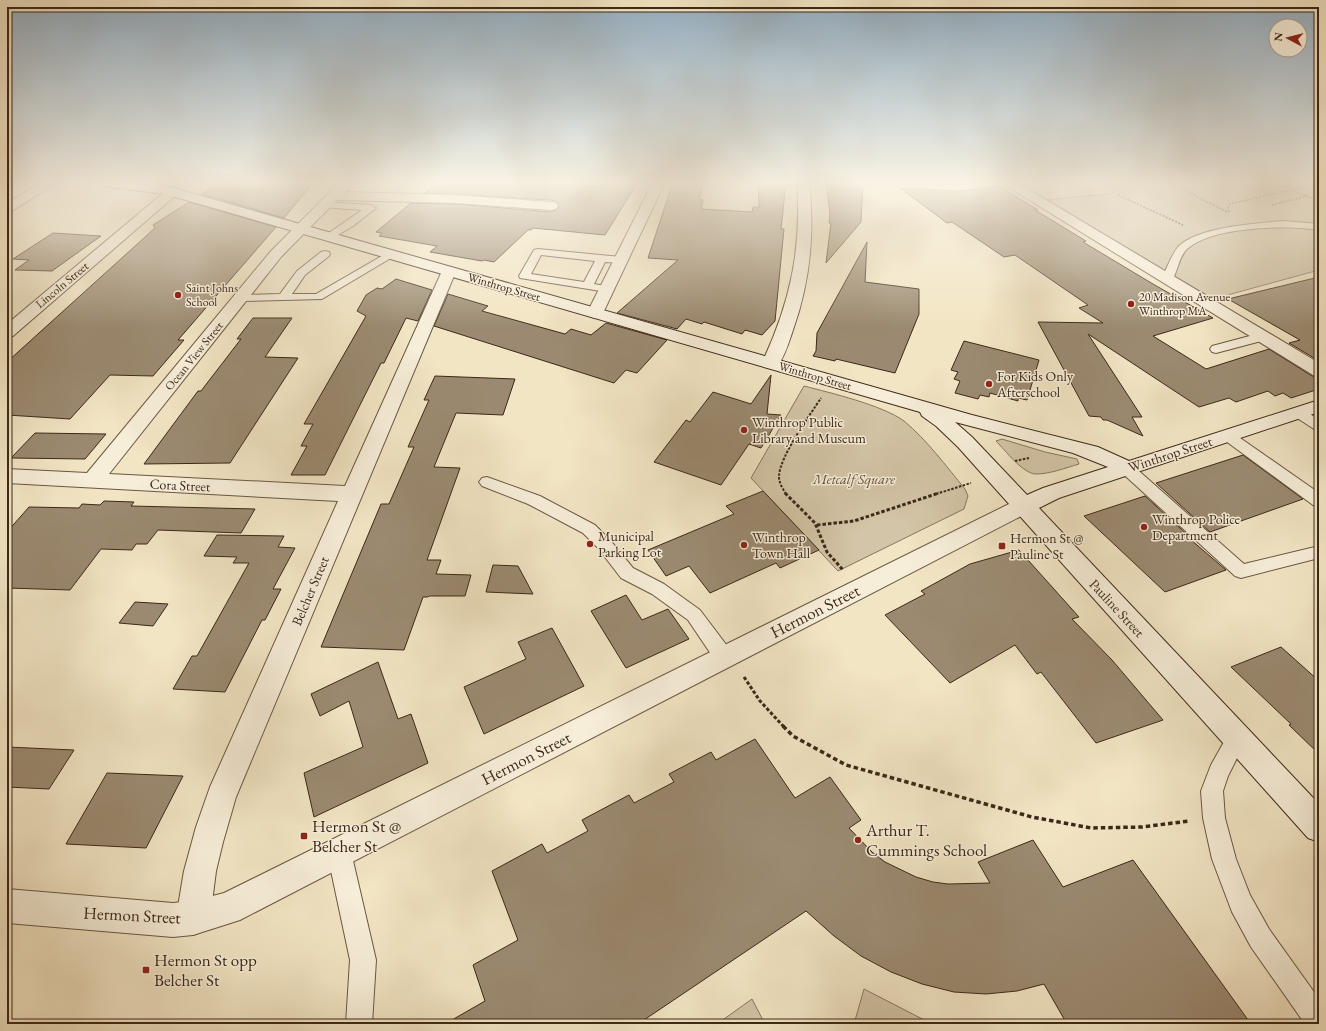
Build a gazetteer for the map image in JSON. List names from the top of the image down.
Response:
{
  "streets": {
    "street": [
      "Lincoln Street",
      "Winthrop Street",
      "Ocean View Street",
      "Cora Street",
      "Belcher Street",
      "Pauline Street",
      "Hermon Street"
    ]
  },
  "crossings": [
    ["Winthrop Street", "Belcher Street"],
    ["Winthrop Street", "Pauline Street"],
    ["Winthrop Street", "Hermon Street"],
    ["Ocean View Street", "Cora Street"],
    ["Cora Street", "Belcher Street"],
    ["Belcher Street", "Hermon Street"],
    ["Pauline Street", "Hermon Street"]
  ],
  "parks": ["Metcalf Square"],
  "places": {
    "other": [
      "Saint Johns School",
      "20 Madison Avenue Winthrop MA",
      "For Kids Only Afterschool",
      "Winthrop Public Library and Museum",
      "Winthrop Police Department",
      "Municipal Parking Lot",
      "Winthrop Town Hall",
      "Arthur T. Cummings School"
    ],
    "transit": ["Hermon St @ Pauline St", "Hermon St @ Belcher St", "Hermon St opp Belcher St"]
  },
  "north": "left"
}
